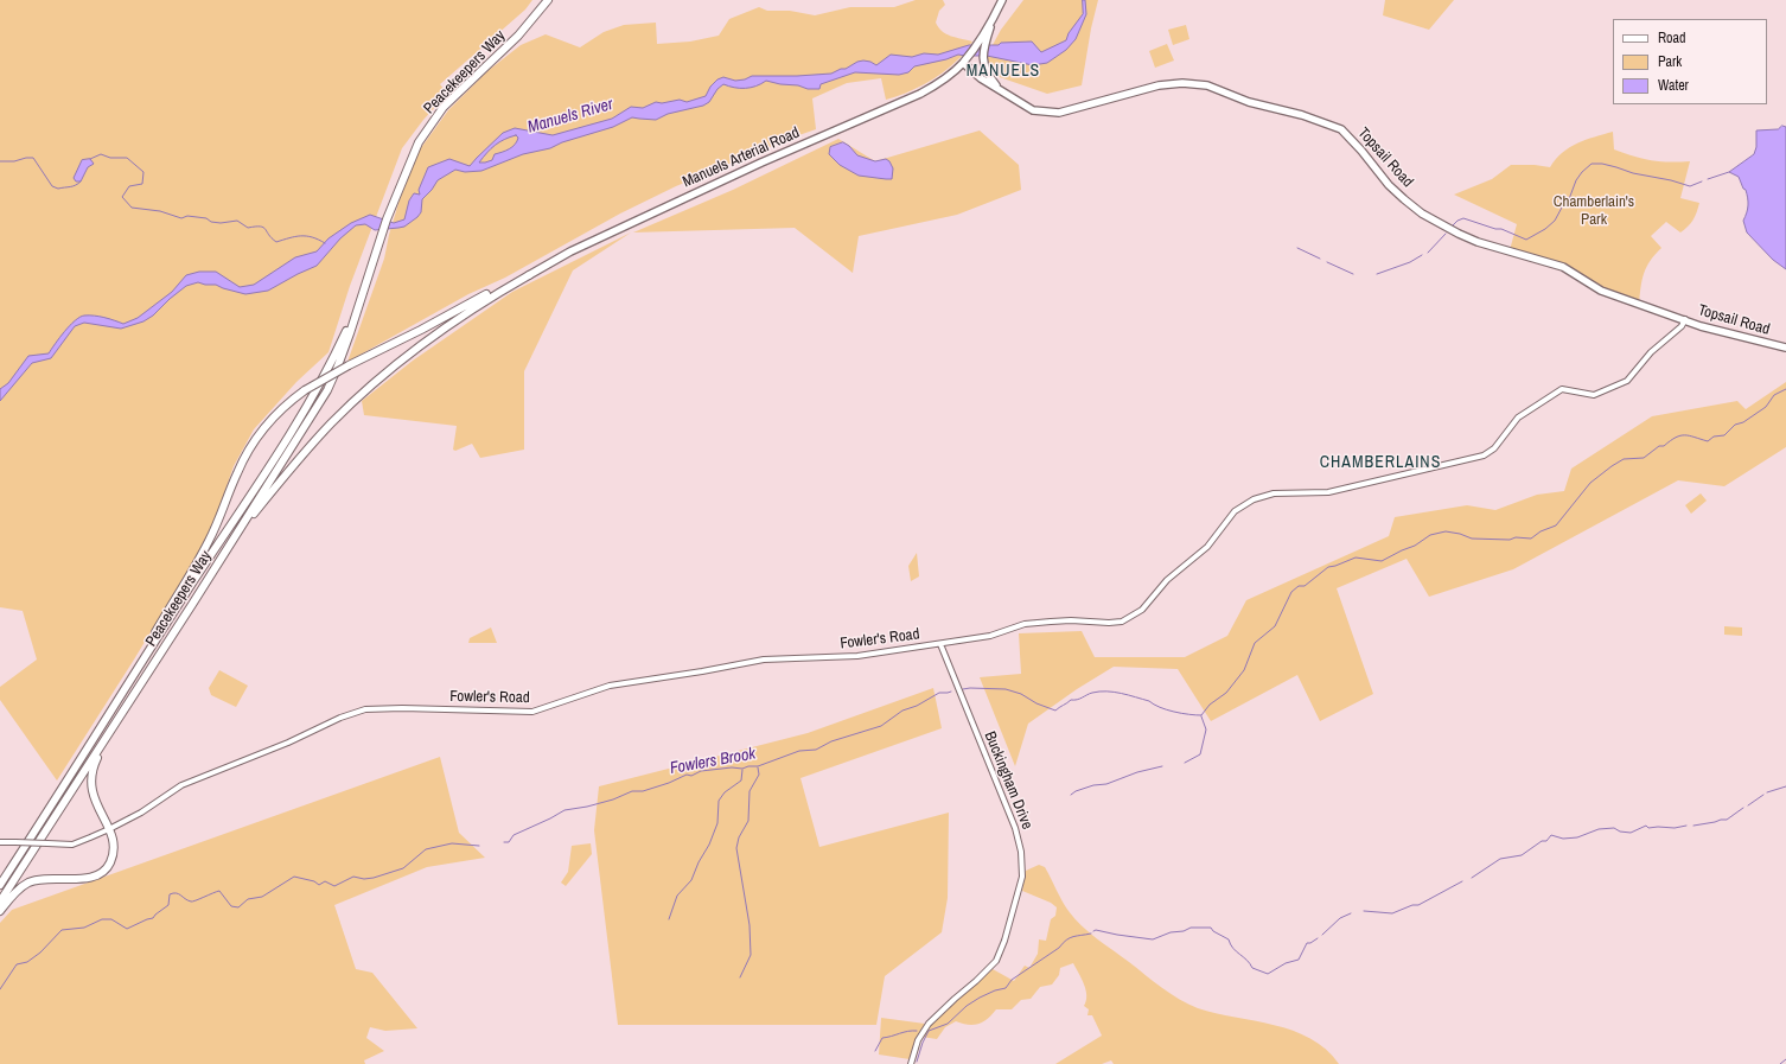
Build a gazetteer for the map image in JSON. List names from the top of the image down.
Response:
{
  "streets": {
    "highway": ["Peacekeepers Way"],
    "main road": ["Manuels Arterial Road", "Topsail Road"],
    "street": ["Fowler's Road", "Buckingham Drive"]
  },
  "crossings": [
    ["Manuels Arterial Road", "Topsail Road"],
    ["Topsail Road", "Fowler's Road"],
    ["Fowler's Road", "Buckingham Drive"]
  ],
  "districts": ["MANUELS", "CHAMBERLAINS"],
  "water": ["Manuels River", "Fowlers Brook"],
  "parks": ["Chamberlain's Park"],
  "legend": ["Road", "Park", "Water"]
}
